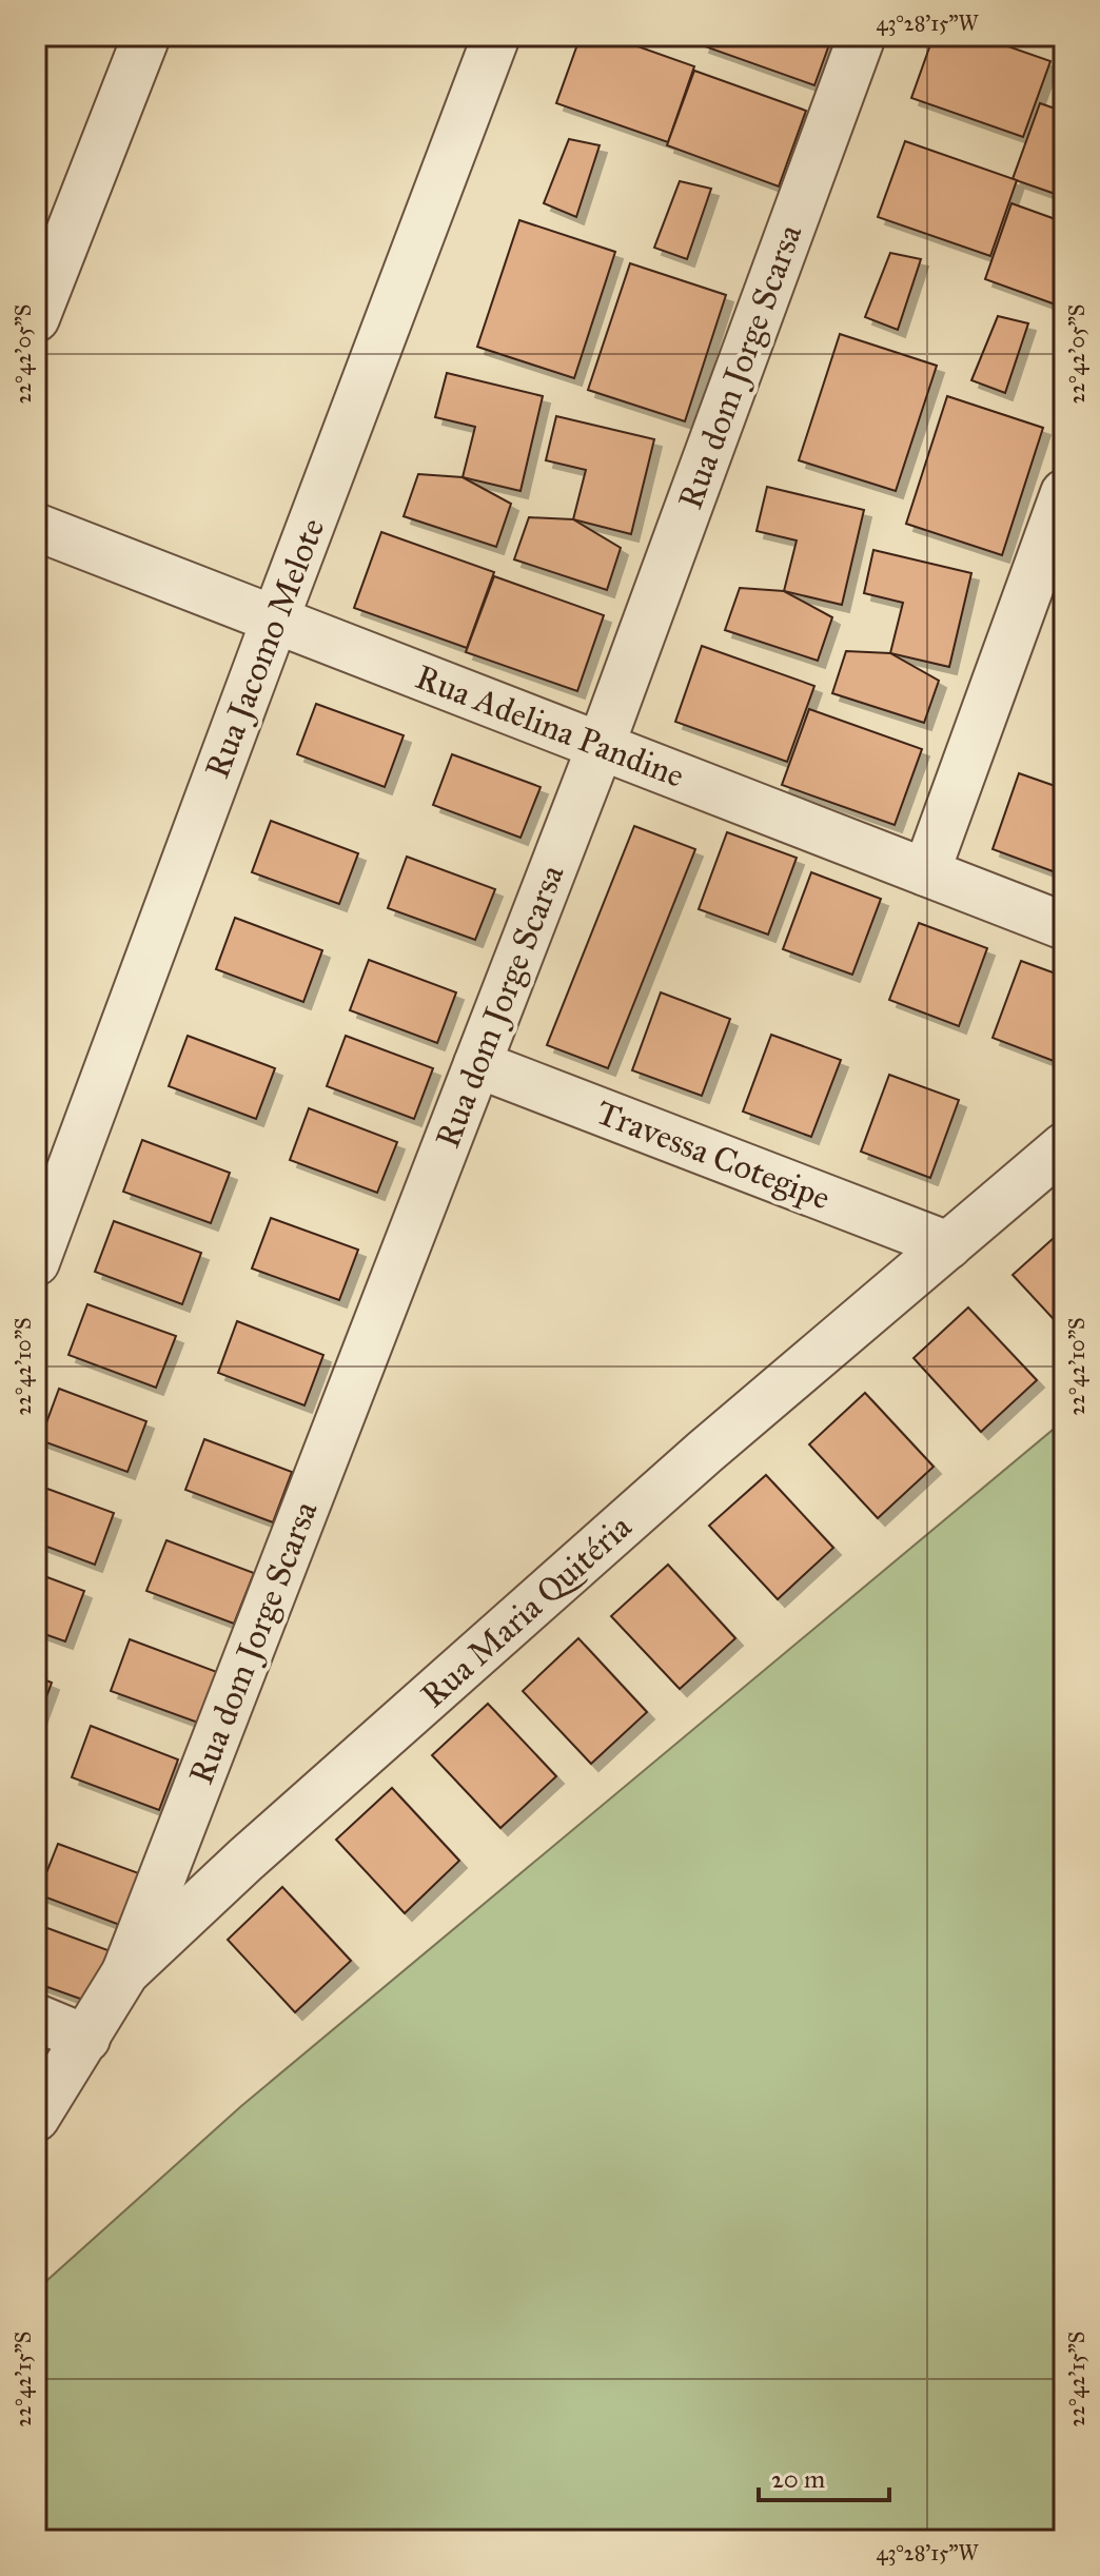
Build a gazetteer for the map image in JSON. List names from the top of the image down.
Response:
{
  "streets": {
    "street": [
      "Rua dom Jorge Scarsa",
      "Rua Jacomo Melote",
      "Rua Adelina Pandine",
      "Travessa Cotegipe",
      "Rua Maria Quitéria"
    ]
  },
  "crossings": [
    ["Rua dom Jorge Scarsa", "Rua Adelina Pandine"],
    ["Rua dom Jorge Scarsa", "Travessa Cotegipe"],
    ["Rua dom Jorge Scarsa", "Rua Maria Quitéria"],
    ["Rua Jacomo Melote", "Rua Adelina Pandine"],
    ["Travessa Cotegipe", "Rua Maria Quitéria"]
  ],
  "scale_bar": "20 m",
  "coordinates": [
    "43°28'15\"W",
    "22°42'05\"S",
    "22°42'10\"S",
    "22°42'15\"S"
  ]
}
